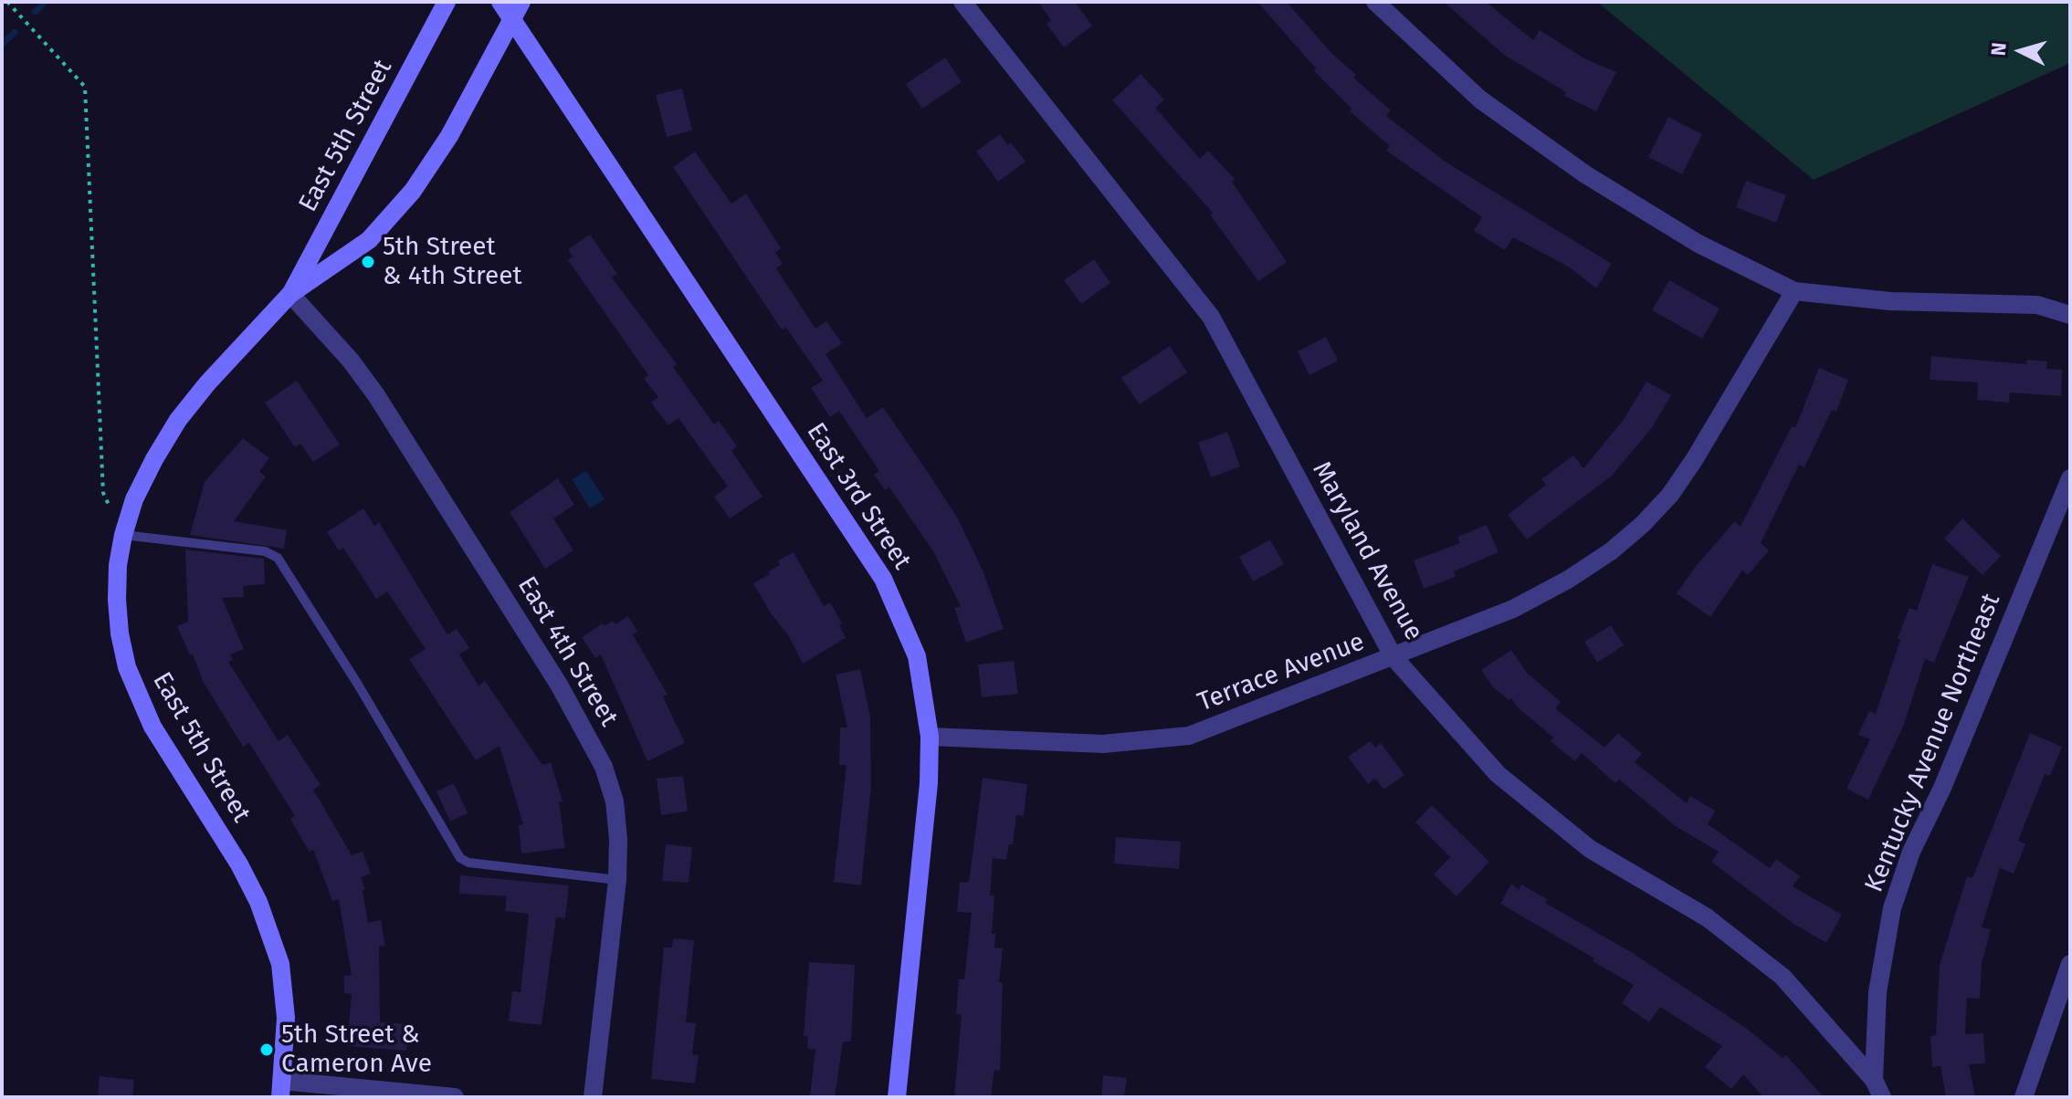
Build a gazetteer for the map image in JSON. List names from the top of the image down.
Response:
{
  "streets": {
    "main road": ["East 5th Street", "East 3rd Street"],
    "street": [
      "Maryland Avenue",
      "East 4th Street",
      "Terrace Avenue",
      "Kentucky Avenue Northeast"
    ]
  },
  "crossings": [
    ["East 5th Street", "East 3rd Street"],
    ["East 5th Street", "East 4th Street"],
    ["East 3rd Street", "Terrace Avenue"],
    ["Maryland Avenue", "Terrace Avenue"],
    ["Maryland Avenue", "Kentucky Avenue Northeast"]
  ],
  "places": ["5th Street & 4th Street", "5th Street & Cameron Ave"],
  "north": "left"
}
